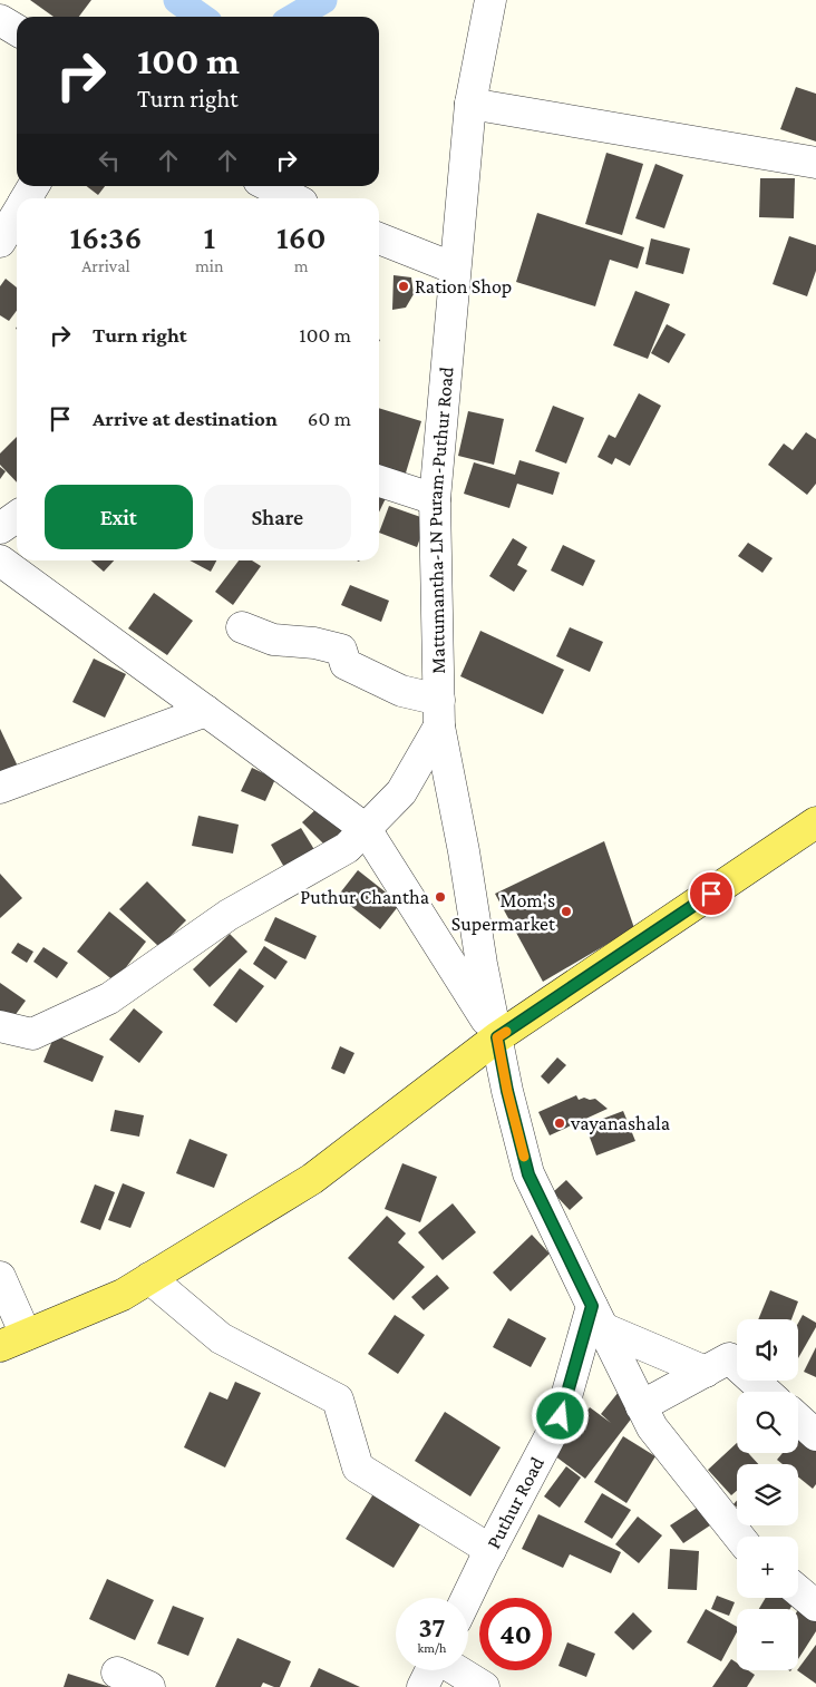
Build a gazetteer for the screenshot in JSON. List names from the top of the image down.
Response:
{
  "streets": {
    "street": ["Mattumantha-LN Puram-Puthur Road", "Puthur Road"]
  },
  "places": [
    "Ration Shop",
    "Puthur Chantha",
    "Mom's Supermarket",
    "vayanashala"
  ],
  "page": {
    "turn": ["100 m", "Turn right"],
    "eta": [
      "16:36",
      "Arrival",
      "1",
      "min",
      "160",
      "m"
    ],
    "list": [
      {
        "name": "Turn right",
        "value": "100 m"
      },
      {
        "name": "Arrive at destination",
        "value": "60 m"
      }
    ],
    "buttons": ["Exit", "Share"],
    "map_buttons": ["+", "−"],
    "speed": "37 km/h",
    "limit": "40"
  }
}
